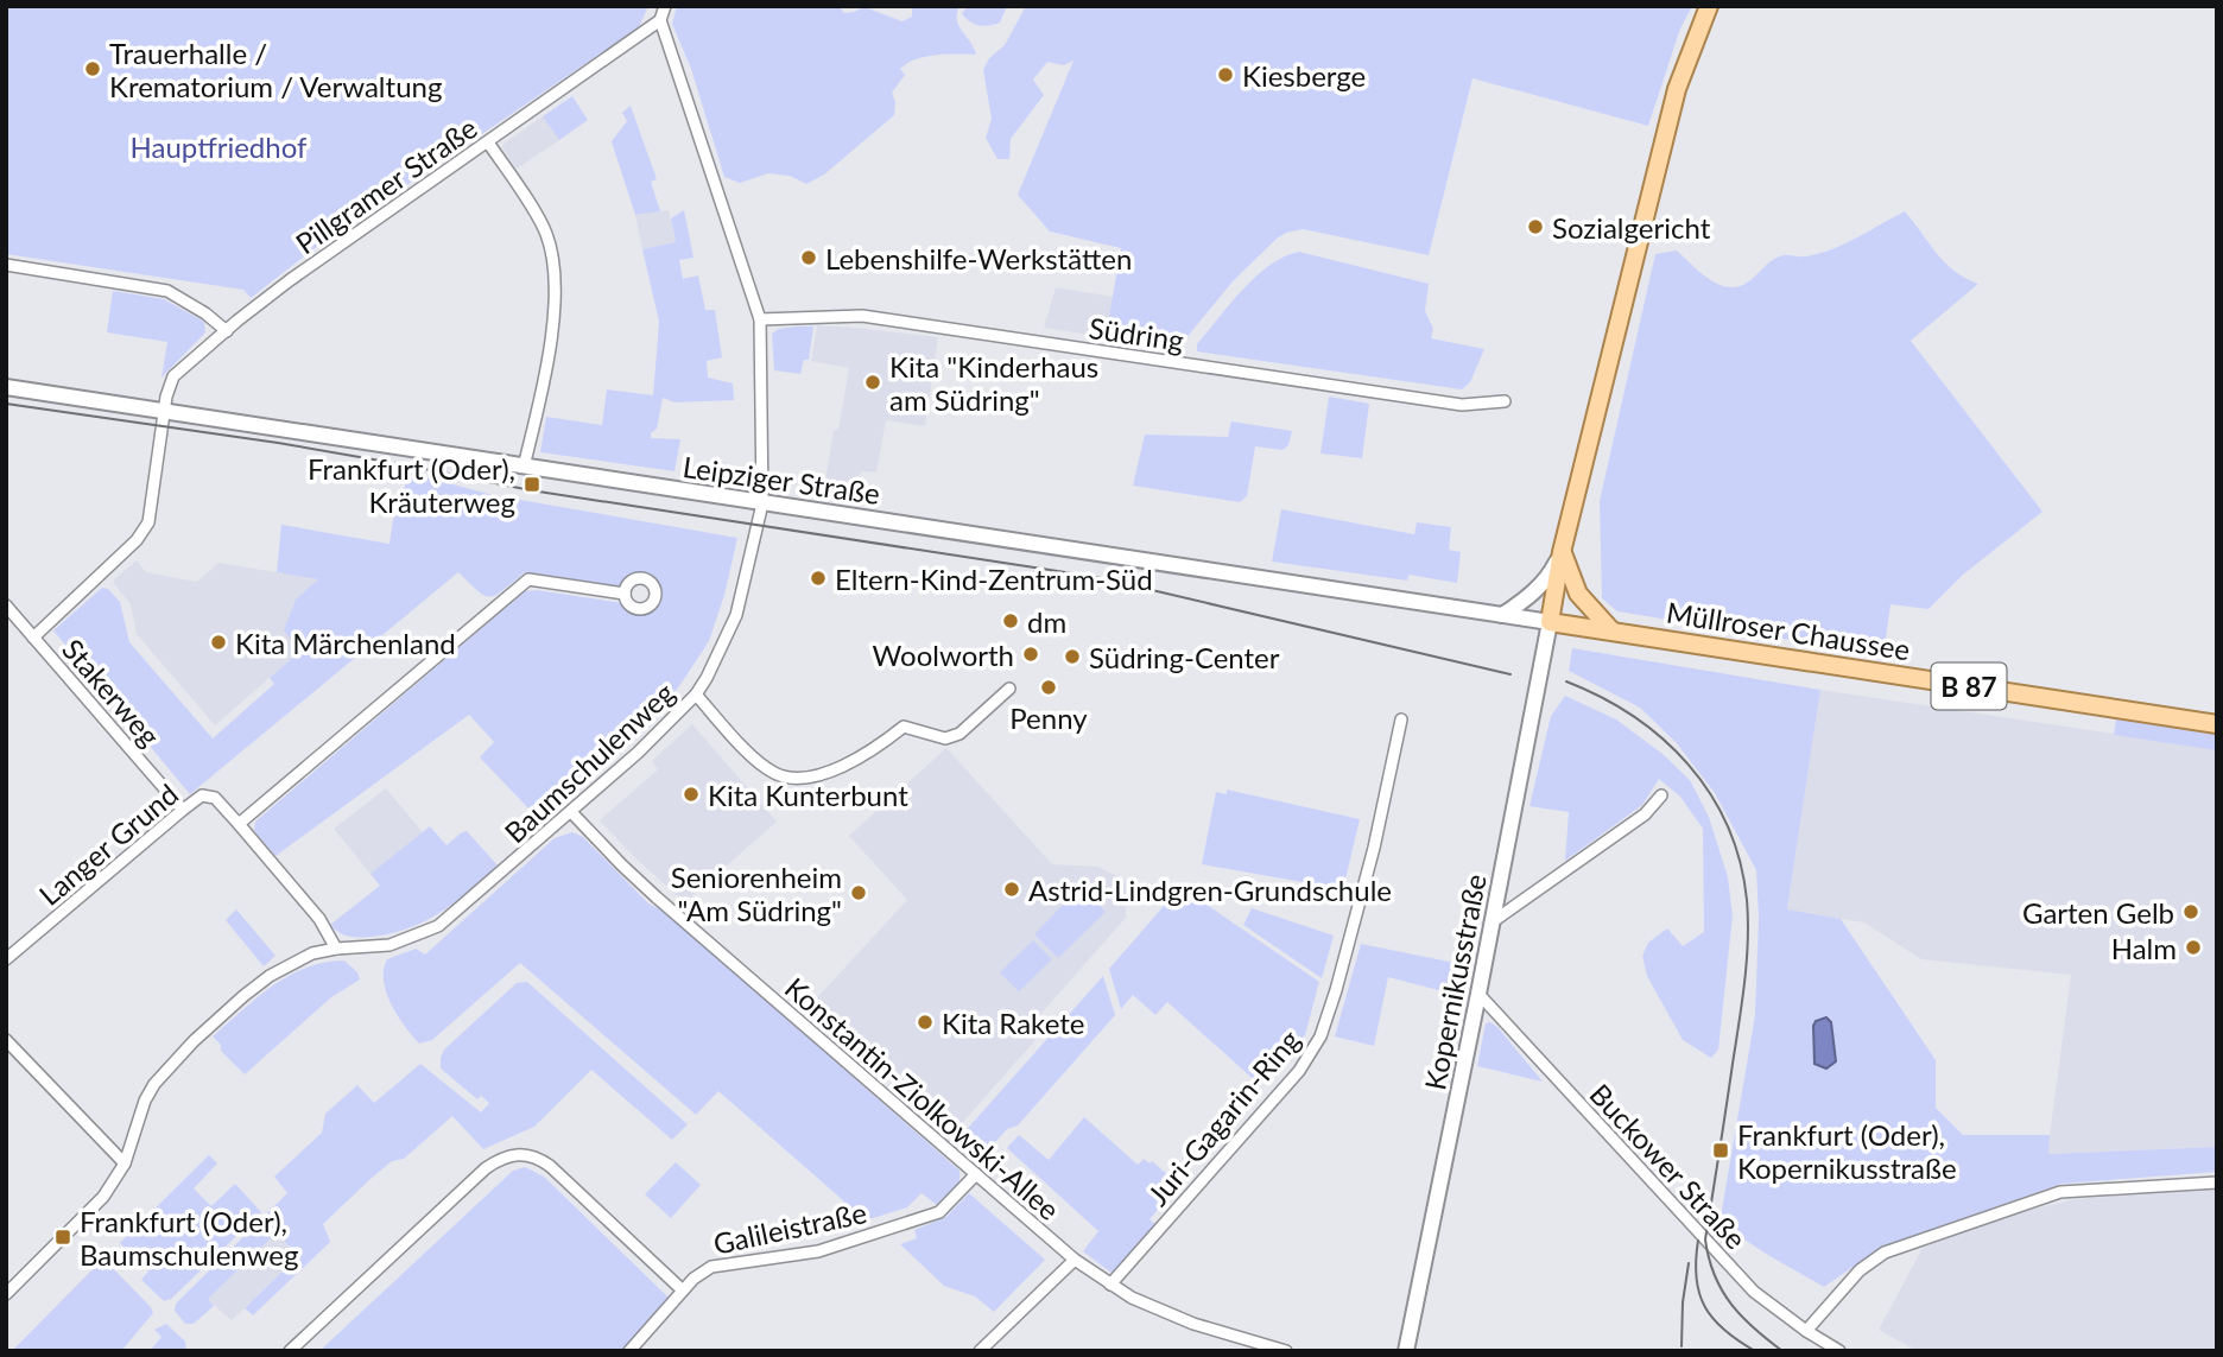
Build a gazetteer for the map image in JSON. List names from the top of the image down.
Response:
{
  "streets": {
    "main road": ["Müllroser Chaussee", "B 87"],
    "street": [
      "Pillgramer Straße",
      "Südring",
      "Leipziger Straße",
      "Stakerweg",
      "Baumschulenweg",
      "Langer Grund",
      "Kopernikusstraße",
      "Konstantin-Ziolkowski-Allee",
      "Juri-Gagarin-Ring",
      "Buckower Straße",
      "Galileistraße"
    ]
  },
  "crossings": [
    ["Pillgramer Straße", "Leipziger Straße"],
    ["Pillgramer Straße", "Stakerweg"],
    ["Leipziger Straße", "Müllroser Chaussee"],
    ["Leipziger Straße", "Baumschulenweg"],
    ["Leipziger Straße", "Kopernikusstraße"],
    ["Müllroser Chaussee", "Kopernikusstraße"],
    ["Stakerweg", "Langer Grund"],
    ["Baumschulenweg", "Langer Grund"],
    ["Baumschulenweg", "Konstantin-Ziolkowski-Allee"],
    ["Kopernikusstraße", "Buckower Straße"],
    ["Konstantin-Ziolkowski-Allee", "Juri-Gagarin-Ring"],
    ["Konstantin-Ziolkowski-Allee", "Galileistraße"]
  ],
  "parks": ["Hauptfriedhof"],
  "places": {
    "other": [
      "Trauerhalle / Krematorium / Verwaltung",
      "Kiesberge",
      "Sozialgericht",
      "Lebenshilfe-Werkstätten",
      "Kita \"Kinderhaus am Südring\"",
      "Eltern-Kind-Zentrum-Süd",
      "dm",
      "Kita Märchenland",
      "Woolworth",
      "Südring-Center",
      "Penny",
      "Kita Kunterbunt",
      "Astrid-Lindgren-Grundschule",
      "Seniorenheim \"Am Südring\"",
      "Garten Gelb",
      "Halm",
      "Kita Rakete"
    ],
    "transit": ["Frankfurt (Oder), Kräuterweg", "Frankfurt (Oder), Kopernikusstraße", "Frankfurt (Oder), Baumschulenweg"]
  }
}
